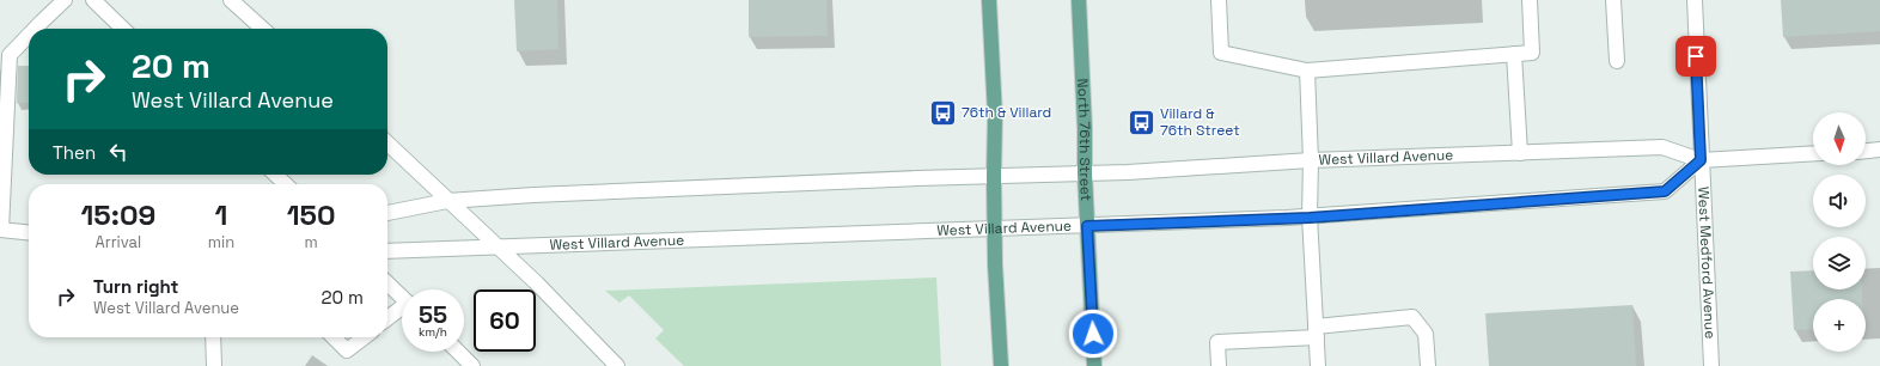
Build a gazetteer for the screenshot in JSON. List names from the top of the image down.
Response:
{
  "streets": {
    "main road": ["North 76th Street"],
    "street": ["West Villard Avenue", "West Medford Avenue"]
  },
  "crossings": [
    ["North 76th Street", "West Villard Avenue"],
    ["West Villard Avenue", "West Medford Avenue"]
  ],
  "places": {
    "bus stop": ["76th & Villard", "Villard & 76th Street"]
  },
  "north": "bottom",
  "page": {
    "turn": ["20 m", "West Villard Avenue"],
    "map_buttons": "+",
    "then": "Then",
    "eta": [
      "15:09",
      "Arrival",
      "1",
      "min",
      "150",
      "m"
    ],
    "list": [
      {
        "name": "Turn right",
        "note": "West Villard Avenue",
        "value": "20 m"
      }
    ],
    "speed": "55 km/h",
    "limit": "60"
  }
}
